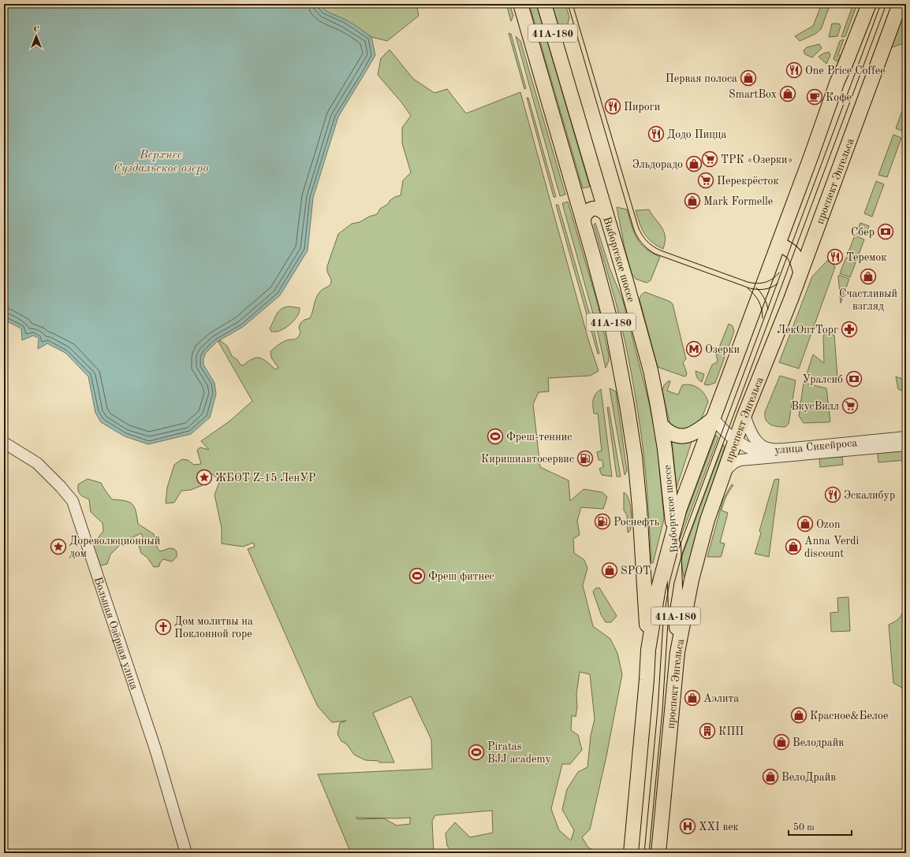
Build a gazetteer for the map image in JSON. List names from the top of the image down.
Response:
{
  "streets": {
    "main road": ["41А-180", "проспект Энгельса", "Выборгское шоссе"],
    "street": ["улица Сикейроса", "Большая Озёрная улица"]
  },
  "crossings": [
    ["проспект Энгельса", "Выборгское шоссе"],
    ["проспект Энгельса", "улица Сикейроса"]
  ],
  "water": ["Верхнее Суздальское озеро"],
  "places": {
    "restaurant": [
      "One Price Coffee",
      "Пироги",
      "Додо Пицца",
      "Теремок",
      "Эскалибур"
    ],
    "shop": [
      "Первая полоса",
      "SmartBox",
      "Эльдорадо",
      "Mark Formelle",
      "Счастливый взгляд",
      "Ozon",
      "Anna Verdi discount",
      "SPOT",
      "Аэлита",
      "Красное&Белое",
      "Велодрайв",
      "ВелоДрайв"
    ],
    "cafe": ["Кофе"],
    "supermarket": ["ТРК «Озерки»", "Перекрёсток", "ВкусВилл"],
    "bank": ["Сбер", "Уралсиб"],
    "pharmacy": ["ЛекОптТорг"],
    "metro station": ["Озерки"],
    "sports": ["Фреш-теннис", "Фреш фитнес", "Piratas BJJ academy"],
    "fuel station": ["Киришиавтосервис", "Роснефть"],
    "place": ["ЖБОТ Z-15 ЛенУР", "Дореволюционный дом"],
    "church": ["Дом молитвы на Поклонной горе"],
    "building": ["КПП"],
    "hospital": ["XXI век"]
  },
  "scale_bar": "50 m",
  "north": "top"
}
